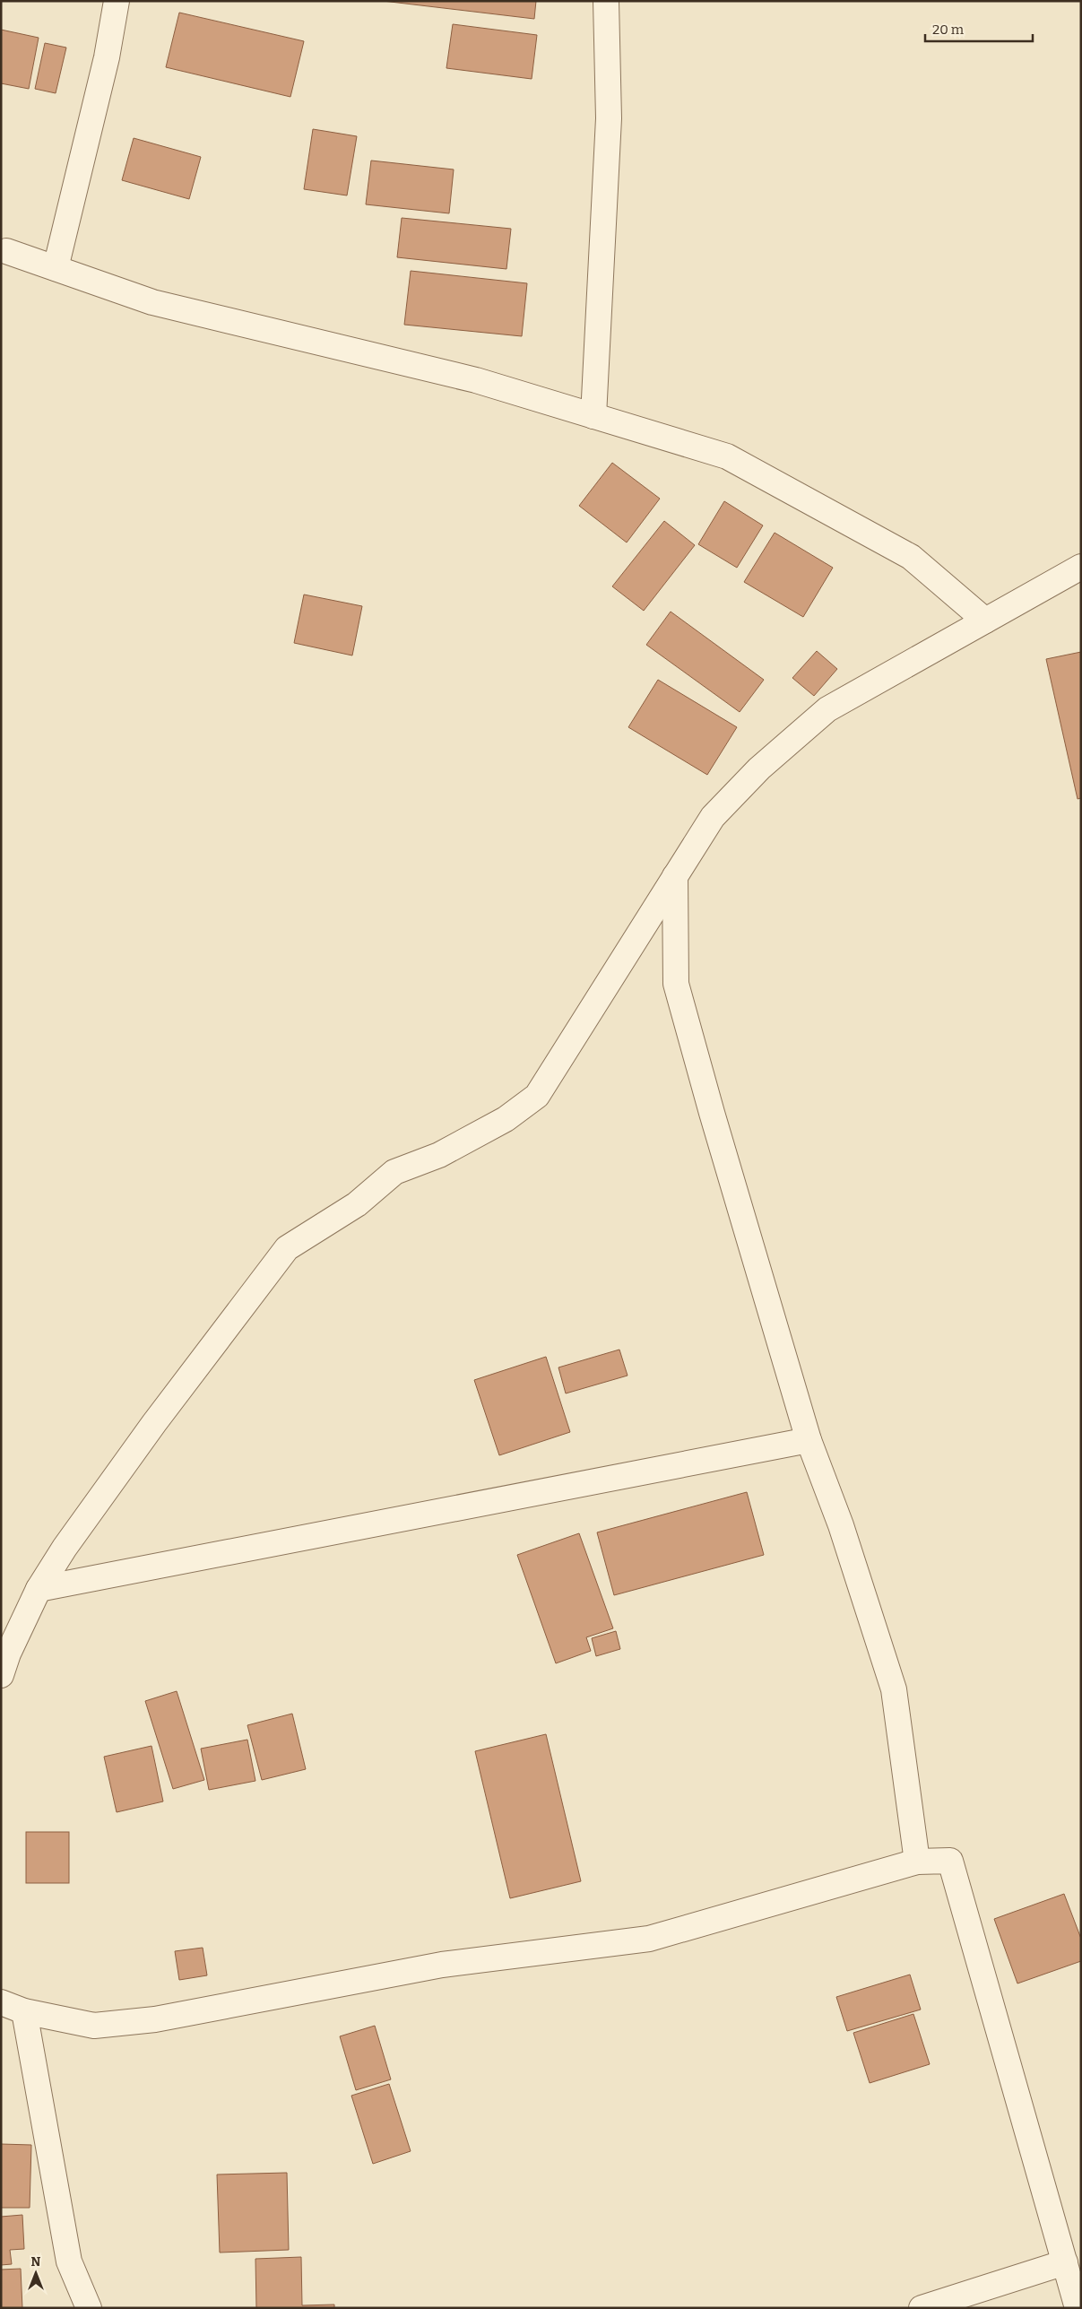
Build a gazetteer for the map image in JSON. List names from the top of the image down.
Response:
{
  "scale_bar": "20 m",
  "north": "top"
}
